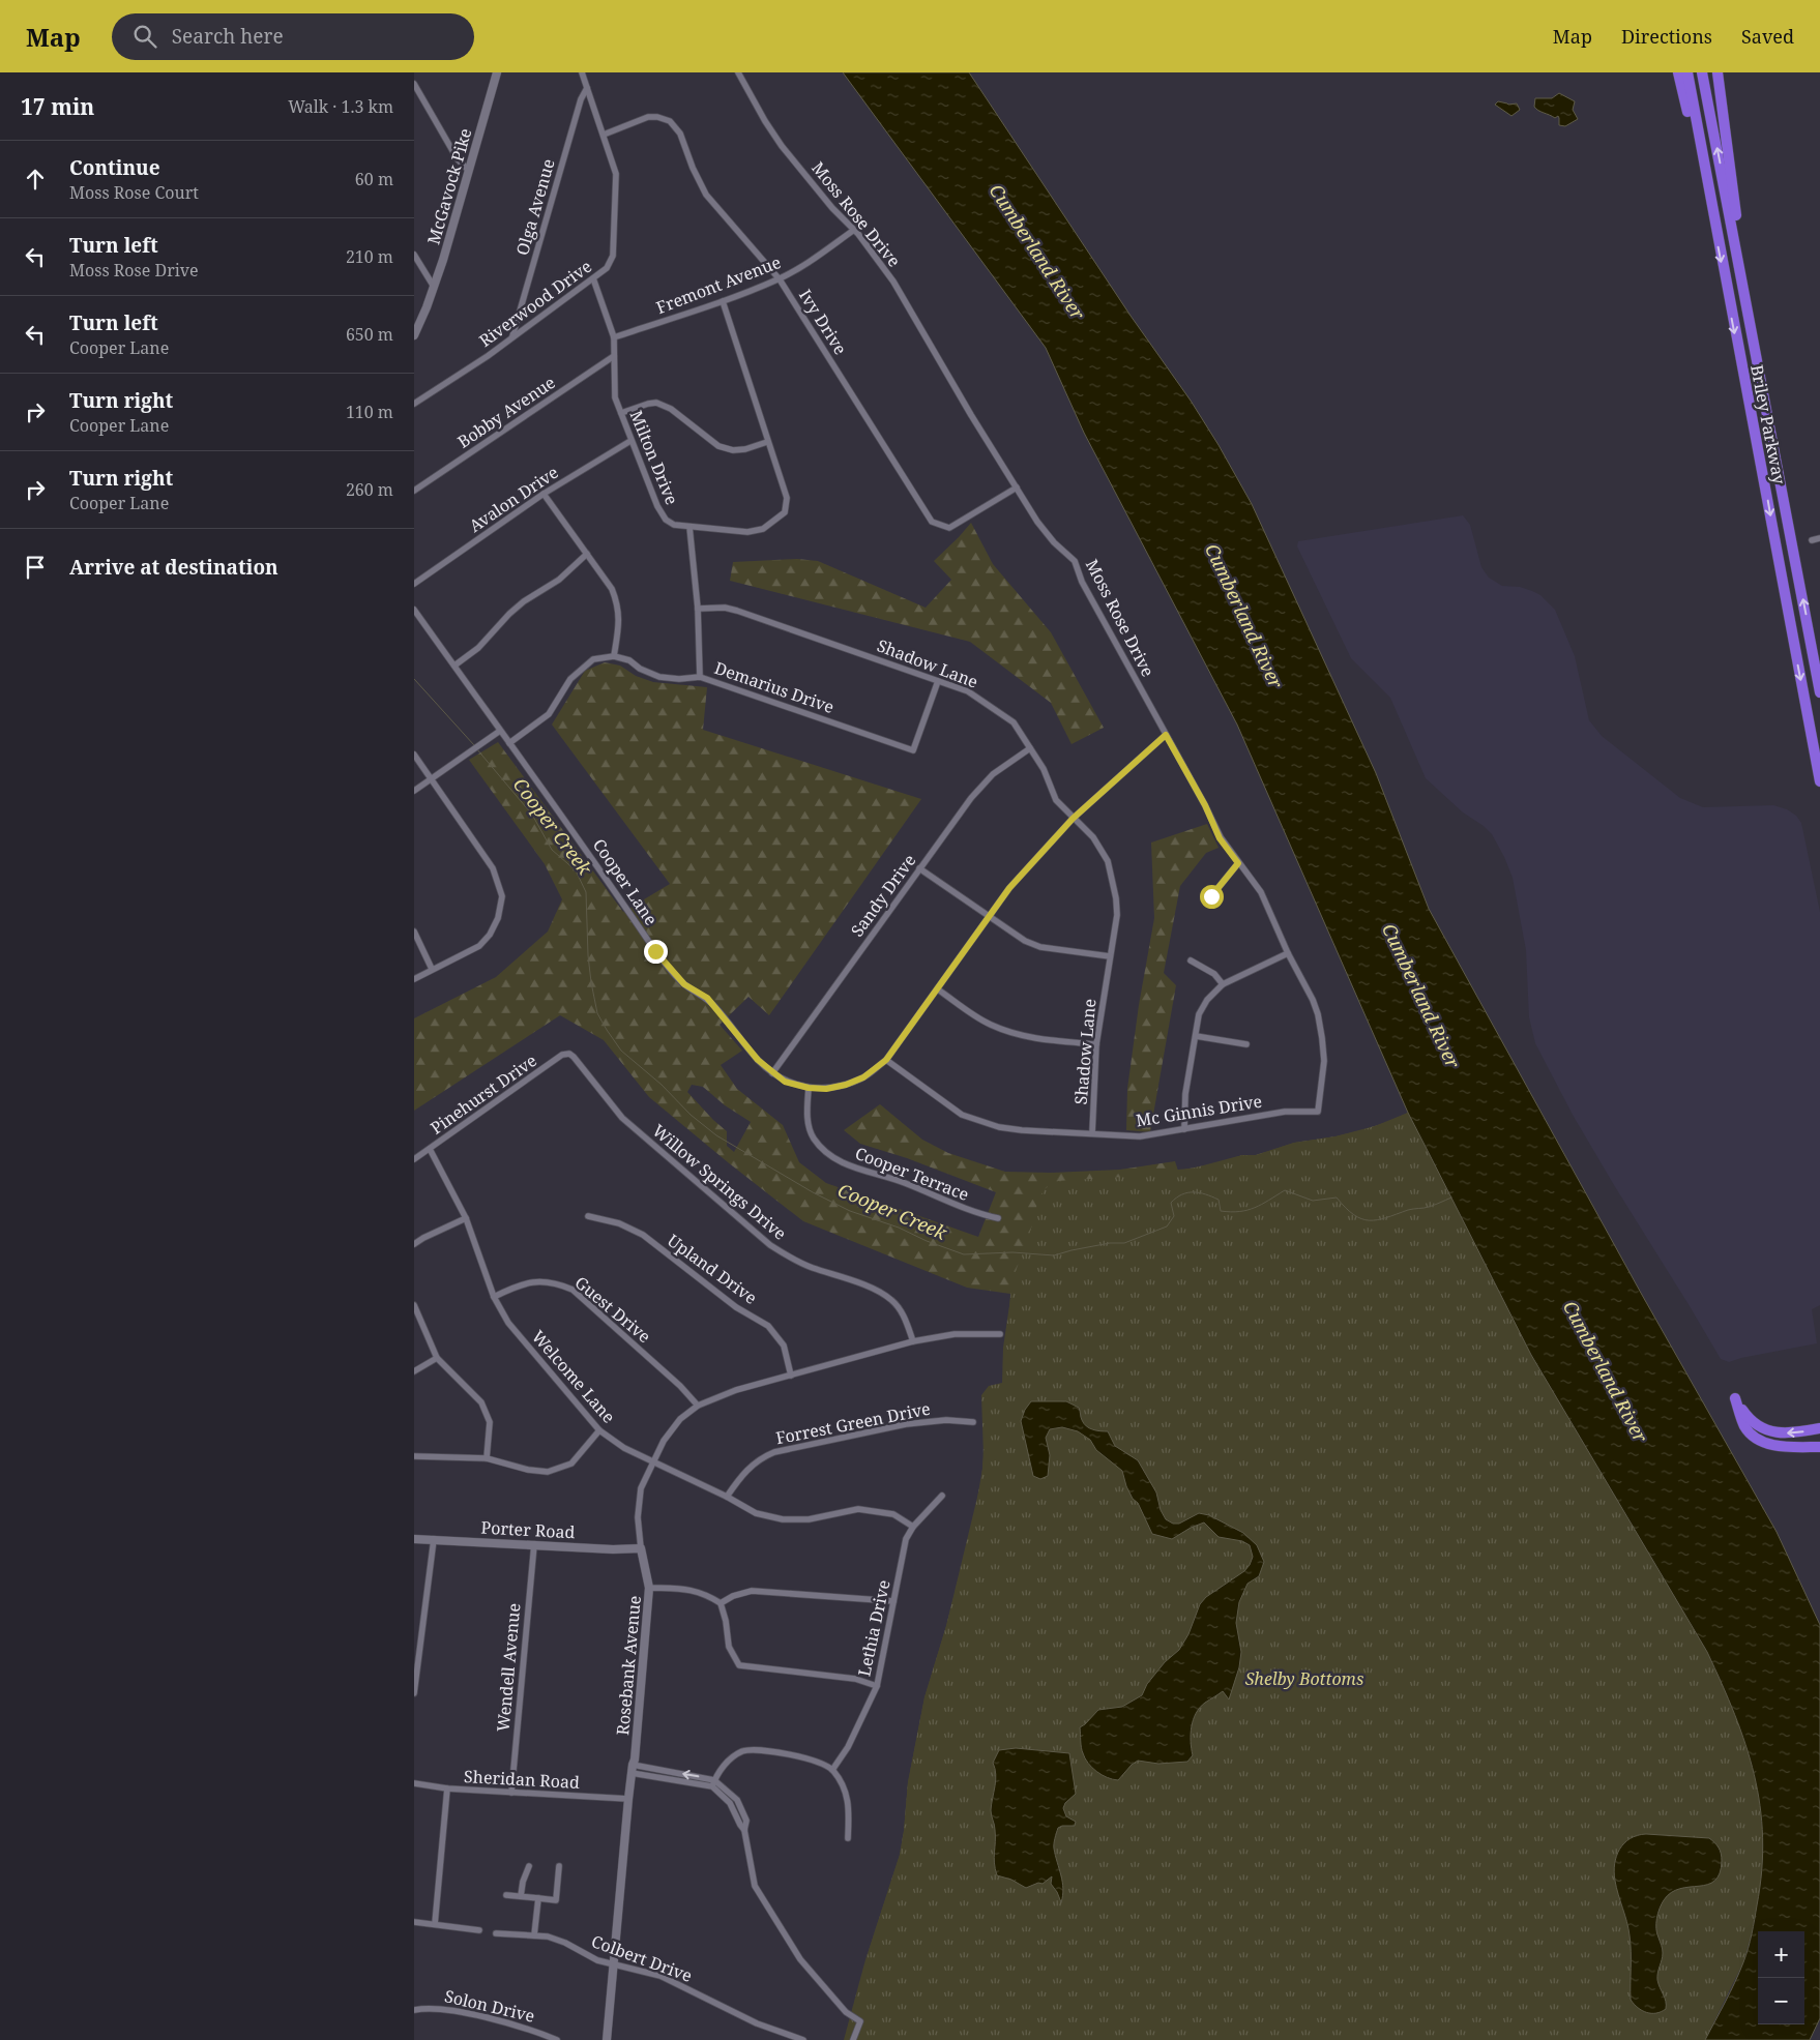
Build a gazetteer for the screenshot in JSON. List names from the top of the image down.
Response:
{
  "streets": {
    "highway": ["Briley Parkway"],
    "street": [
      "McGavock Pike",
      "Olga Avenue",
      "Moss Rose Drive",
      "Fremont Avenue",
      "Riverwood Drive",
      "Ivy Drive",
      "Bobby Avenue",
      "Milton Drive",
      "Avalon Drive",
      "Shadow Lane",
      "Demarius Drive",
      "Cooper Lane",
      "Sandy Drive",
      "Pinehurst Drive",
      "Mc Ginnis Drive",
      "Cooper Terrace",
      "Willow Springs Drive",
      "Upland Drive",
      "Guest Drive",
      "Welcome Lane",
      "Forrest Green Drive",
      "Porter Road",
      "Lethia Drive",
      "Rosebank Avenue",
      "Wendell Avenue",
      "Sheridan Road",
      "Colbert Drive",
      "Solon Drive"
    ]
  },
  "crossings": [
    ["Olga Avenue", "Riverwood Drive"],
    ["Moss Rose Drive", "Fremont Avenue"],
    ["Moss Rose Drive", "Ivy Drive"],
    ["Moss Rose Drive", "Cooper Lane"],
    ["Moss Rose Drive", "Mc Ginnis Drive"],
    ["Fremont Avenue", "Ivy Drive"],
    ["Fremont Avenue", "Milton Drive"],
    ["Riverwood Drive", "Ivy Drive"],
    ["Riverwood Drive", "Milton Drive"],
    ["Bobby Avenue", "Milton Drive"],
    ["Milton Drive", "Avalon Drive"],
    ["Shadow Lane", "Demarius Drive"],
    ["Shadow Lane", "Cooper Lane"],
    ["Shadow Lane", "Sandy Drive"],
    ["Shadow Lane", "Mc Ginnis Drive"],
    ["Cooper Lane", "Sandy Drive"],
    ["Cooper Lane", "Mc Ginnis Drive"],
    ["Cooper Lane", "Cooper Terrace"],
    ["Pinehurst Drive", "Willow Springs Drive"],
    ["Pinehurst Drive", "Welcome Lane"],
    ["Willow Springs Drive", "Rosebank Avenue"],
    ["Upland Drive", "Rosebank Avenue"],
    ["Guest Drive", "Welcome Lane"],
    ["Guest Drive", "Rosebank Avenue"],
    ["Welcome Lane", "Forrest Green Drive"],
    ["Welcome Lane", "Lethia Drive"],
    ["Welcome Lane", "Rosebank Avenue"],
    ["Porter Road", "Rosebank Avenue"],
    ["Porter Road", "Wendell Avenue"],
    ["Rosebank Avenue", "Sheridan Road"],
    ["Rosebank Avenue", "Colbert Drive"],
    ["Wendell Avenue", "Sheridan Road"]
  ],
  "water": ["Cumberland River", "Cooper Creek"],
  "parks": ["Shelby Bottoms"],
  "page": {
    "header": "Map",
    "search": "Search here",
    "nav": ["Map", "Directions", "Saved"],
    "heading": ["17 min", "Walk · 1.3 km"],
    "list": [
      ["Continue", "Moss Rose Court", "60 m"],
      ["Turn left", "Moss Rose Drive", "210 m"],
      ["Turn left", "Cooper Lane", "650 m"],
      ["Turn right", "Cooper Lane", "110 m"],
      ["Turn right", "Cooper Lane", "260 m"],
      "Arrive at destination"
    ],
    "map_buttons": ["+", "−"]
  }
}
